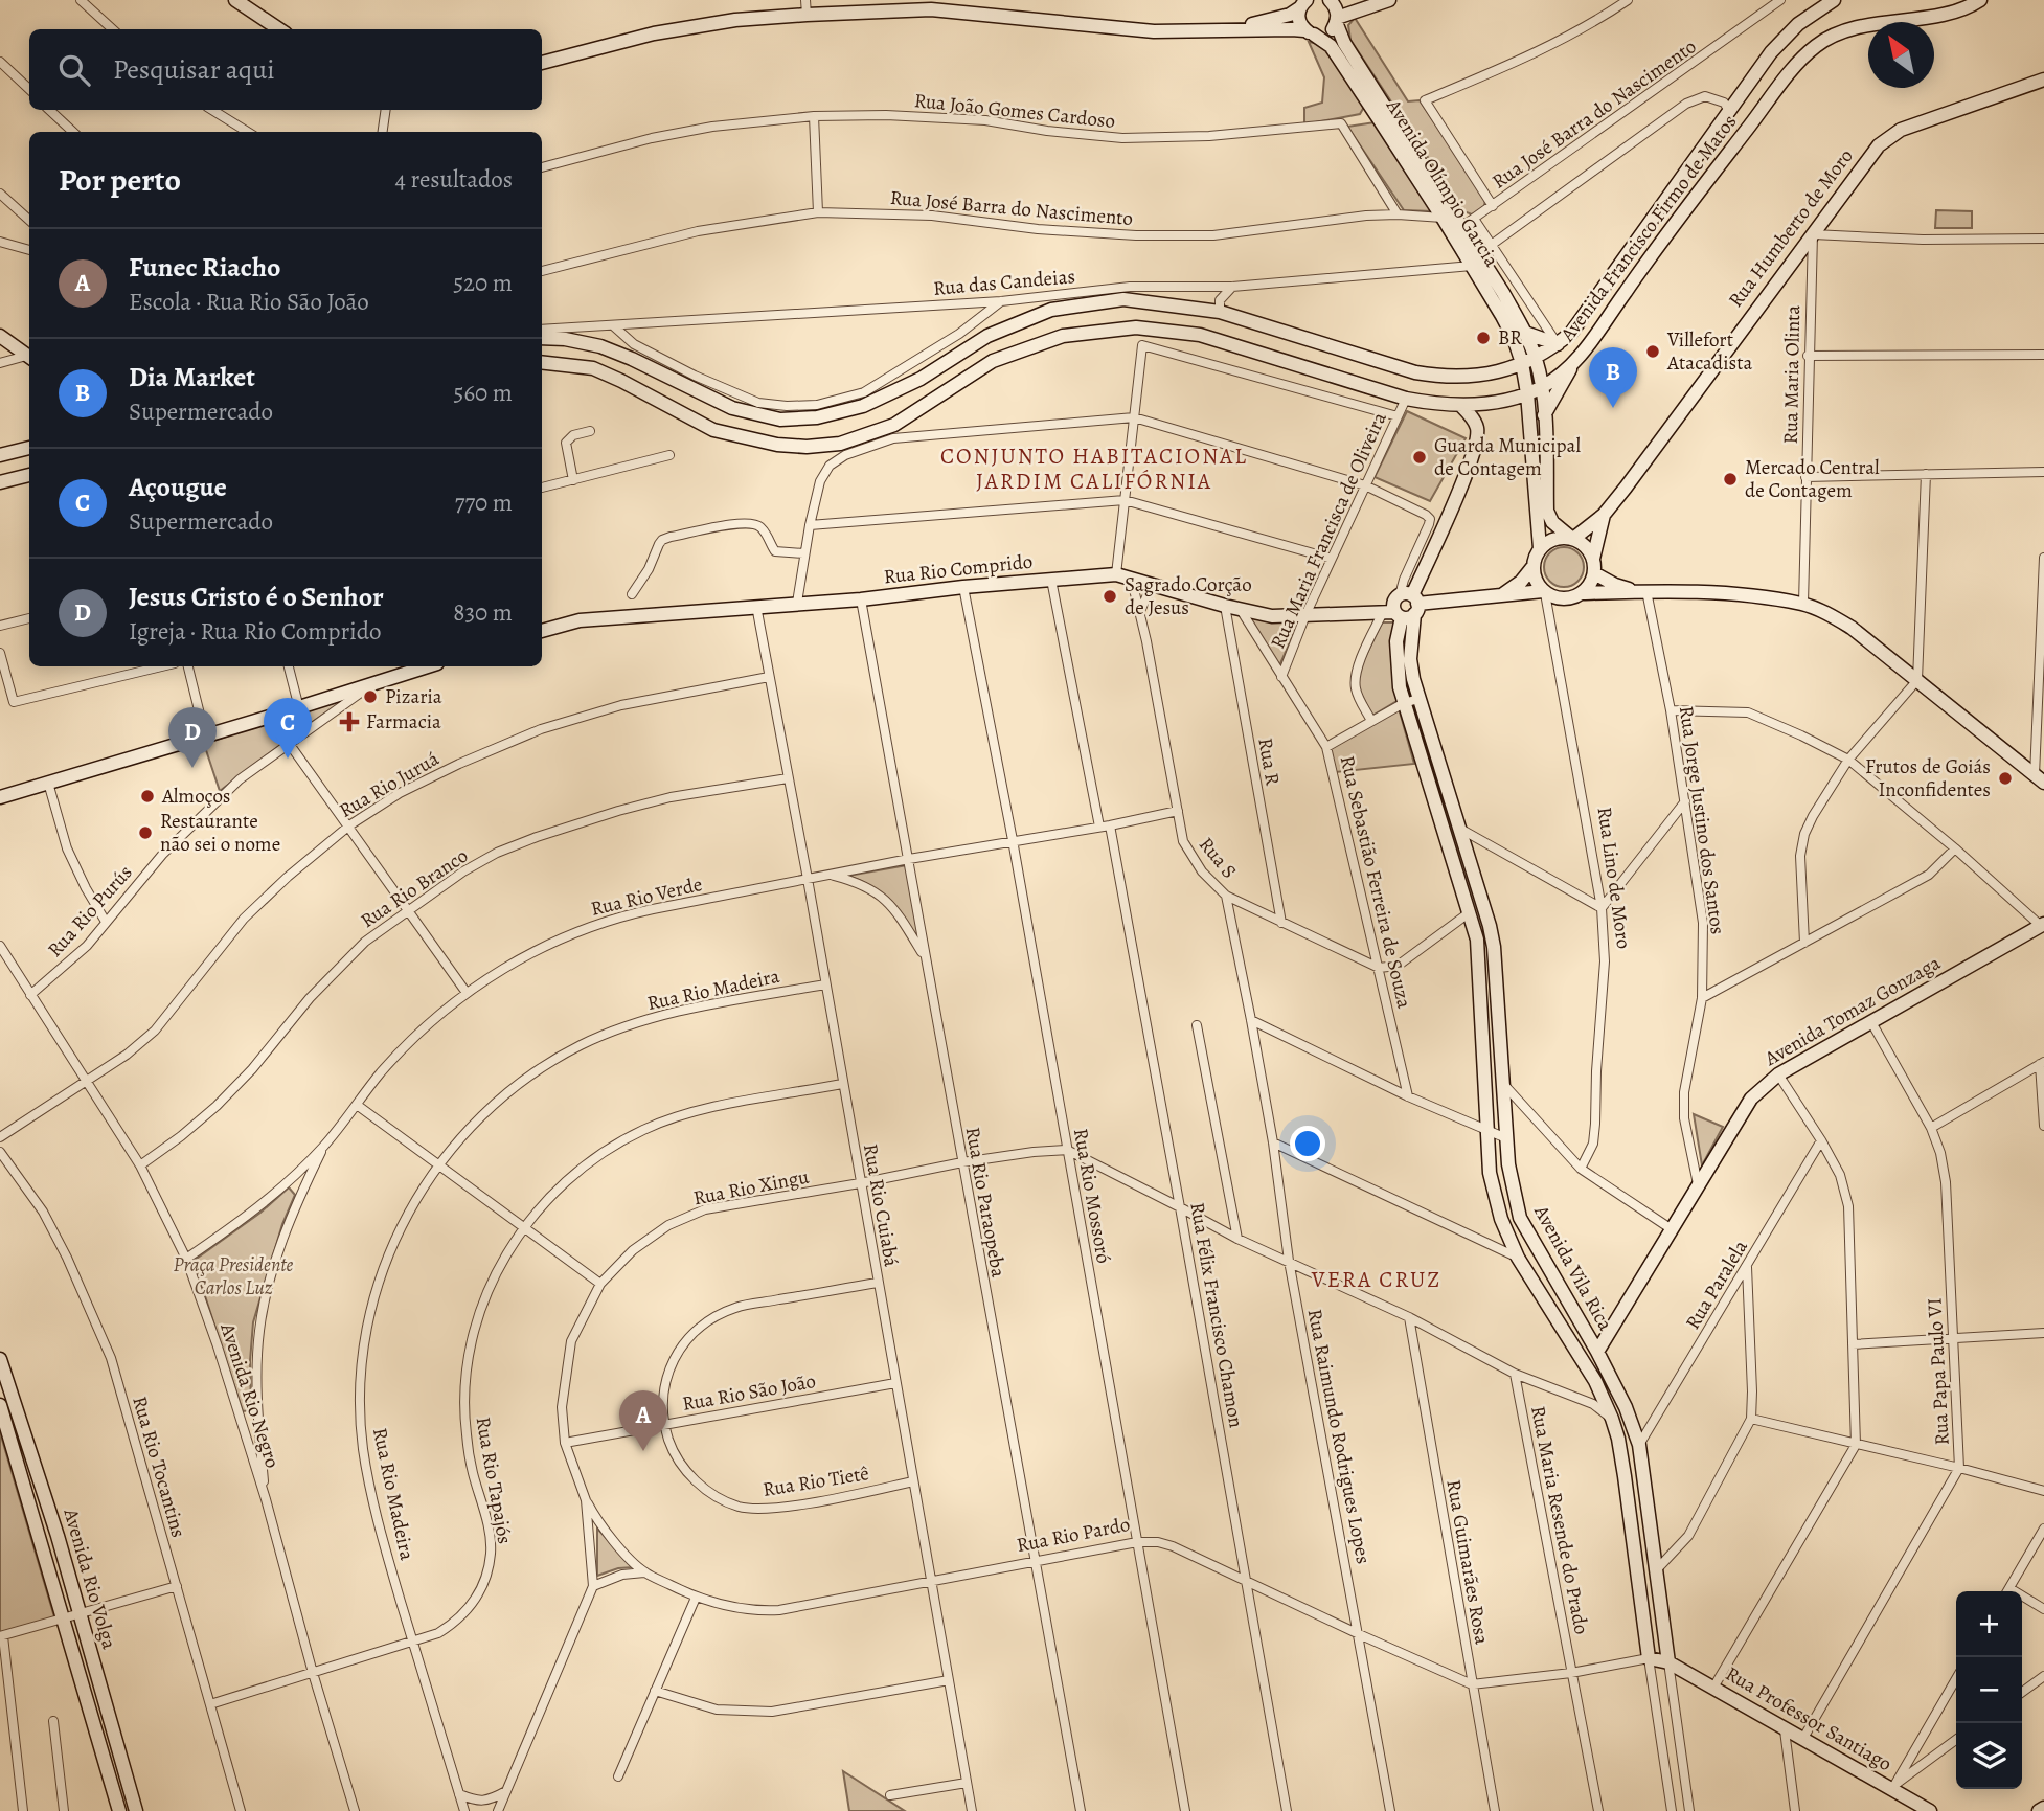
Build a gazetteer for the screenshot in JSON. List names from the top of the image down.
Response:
{
  "streets": {
    "street": [
      "Rua João Gomes Cardoso",
      "Rua José Barra do Nascimento",
      "Avenida Olímpio Garcia",
      "Avenida Francisco Firmo de Matos",
      "Rua Humberto de Moro",
      "Rua das Candeias",
      "Rua Maria Olinta",
      "Rua Maria Francisca de Oliveira",
      "Rua Rio Comprido",
      "Rua R",
      "Rua Rio Juruá",
      "Rua Jorge Justino dos Santos",
      "Rua S",
      "Rua Lino de Moro",
      "Rua Sebastião Ferreira de Souza",
      "Rua Rio Branco",
      "Rua Rio Verde",
      "Rua Rio Purús",
      "Rua Rio Madeira",
      "Avenida Tomaz Gonzaga",
      "Rua Rio Xingu",
      "Rua Rio Mossoró",
      "Rua Rio Paraopeba",
      "Rua Rio Cuiabá",
      "Avenida Vila Rica",
      "Rua Paralela",
      "Rua Félix Francisco Chamon",
      "Rua Papa Paulo VI",
      "Rua Rio São João",
      "Avenida Rio Negro",
      "Rua Raimundo Rodrigues Lopes",
      "Rua Rio Tocantins",
      "Rua Rio Tapajós",
      "Rua Rio Tietê",
      "Rua Maria Resende do Prado",
      "Rua Rio Pardo",
      "Rua Guimarães Rosa",
      "Avenida Rio Volga",
      "Rua Professor Santiago"
    ]
  },
  "crossings": [
    ["Rua João Gomes Cardoso", "Rua José Barra do Nascimento"],
    ["Rua José Barra do Nascimento", "Avenida Olímpio Garcia"],
    ["Avenida Olímpio Garcia", "Avenida Francisco Firmo de Matos"],
    ["Avenida Olímpio Garcia", "Rua das Candeias"],
    ["Avenida Francisco Firmo de Matos", "Rua Maria Francisca de Oliveira"],
    ["Avenida Francisco Firmo de Matos", "Avenida Vila Rica"],
    ["Rua Humberto de Moro", "Rua Maria Olinta"],
    ["Rua Humberto de Moro", "Rua Rio Comprido"],
    ["Rua Humberto de Moro", "Rua Lino de Moro"],
    ["Rua Maria Francisca de Oliveira", "Rua Rio Comprido"],
    ["Rua Maria Francisca de Oliveira", "Rua Sebastião Ferreira de Souza"],
    ["Rua Rio Comprido", "Rua R"],
    ["Rua Rio Comprido", "Rua S"],
    ["Rua Rio Comprido", "Rua Lino de Moro"],
    ["Rua Rio Comprido", "Rua Sebastião Ferreira de Souza"],
    ["Rua Rio Comprido", "Rua Rio Mossoró"],
    ["Rua Rio Comprido", "Rua Rio Paraopeba"],
    ["Rua Rio Comprido", "Rua Rio Cuiabá"],
    ["Rua Rio Comprido", "Avenida Vila Rica"],
    ["Rua R", "Rua S"],
    ["Rua Rio Juruá", "Rua Rio Cuiabá"],
    ["Rua Rio Juruá", "Avenida Rio Negro"],
    ["Rua Jorge Justino dos Santos", "Avenida Tomaz Gonzaga"],
    ["Rua S", "Rua Sebastião Ferreira de Souza"],
    ["Rua S", "Rua Rio Verde"],
    ["Rua S", "Rua Raimundo Rodrigues Lopes"],
    ["Rua Rio Branco", "Rua Rio Cuiabá"],
    ["Rua Rio Branco", "Avenida Rio Negro"],
    ["Rua Rio Verde", "Rua Rio Mossoró"],
    ["Rua Rio Verde", "Rua Rio Paraopeba"],
    ["Rua Rio Verde", "Rua Rio Cuiabá"],
    ["Rua Rio Verde", "Rua Félix Francisco Chamon"],
    ["Rua Rio Verde", "Avenida Rio Negro"],
    ["Rua Rio Purús", "Avenida Rio Negro"],
    ["Rua Rio Madeira", "Rua Rio Cuiabá"],
    ["Rua Rio Madeira", "Rua Rio Tapajós"],
    ["Avenida Tomaz Gonzaga", "Avenida Vila Rica"],
    ["Avenida Tomaz Gonzaga", "Rua Papa Paulo VI"],
    ["Rua Rio Xingu", "Rua Rio Mossoró"],
    ["Rua Rio Xingu", "Rua Rio Paraopeba"],
    ["Rua Rio Xingu", "Rua Rio Cuiabá"],
    ["Rua Rio Xingu", "Rua Rio São João"],
    ["Rua Rio Xingu", "Rua Rio Pardo"],
    ["Rua Rio Mossoró", "Rua Rio Pardo"],
    ["Rua Rio Paraopeba", "Rua Rio Pardo"],
    ["Rua Rio Cuiabá", "Rua Rio São João"],
    ["Rua Rio Cuiabá", "Rua Rio Tapajós"],
    ["Rua Rio Cuiabá", "Rua Rio Tietê"],
    ["Rua Rio Cuiabá", "Rua Rio Pardo"],
    ["Avenida Vila Rica", "Rua Paralela"],
    ["Avenida Vila Rica", "Rua Professor Santiago"],
    ["Rua Félix Francisco Chamon", "Rua Rio Pardo"],
    ["Rua Papa Paulo VI", "Rua Professor Santiago"],
    ["Rua Rio São João", "Rua Rio Tietê"],
    ["Avenida Rio Negro", "Rua Rio Tapajós"],
    ["Rua Raimundo Rodrigues Lopes", "Rua Rio Pardo"],
    ["Rua Rio Tocantins", "Rua Rio Tapajós"],
    ["Rua Rio Pardo", "Rua Guimarães Rosa"]
  ],
  "districts": ["CONJUNTO HABITACIONAL JARDIM CALIFÓRNIA", "VERA CRUZ"],
  "parks": ["Praça Presidente Carlos Luz"],
  "places": {
    "other": [
      "BR",
      "Villefort Atacadista",
      "Guarda Municipal de Contagem",
      "Mercado Central de Contagem",
      "Sagrado Corção de Jesus",
      "Pizaria",
      "Frutos de Goiás Inconfidentes",
      "Almoços",
      "Restaurante não sei o nome"
    ],
    "health": ["Farmacia"]
  },
  "north": "top left",
  "page": {
    "search": "Pesquisar aqui",
    "heading": ["Por perto", "4 resultados"],
    "list": [
      {
        "mark": "A",
        "name": "Funec Riacho",
        "note": "Escola · Rua Rio São João",
        "value": "520 m"
      },
      {
        "mark": "B",
        "name": "Dia Market",
        "note": "Supermercado",
        "value": "560 m"
      },
      {
        "mark": "C",
        "name": "Açougue",
        "note": "Supermercado",
        "value": "770 m"
      },
      {
        "mark": "D",
        "name": "Jesus Cristo é o Senhor",
        "note": "Igreja · Rua Rio Comprido",
        "value": "830 m"
      }
    ],
    "pins": [
      "B",
      "C",
      "D",
      "A"
    ],
    "map_buttons": ["+", "−"]
  }
}
